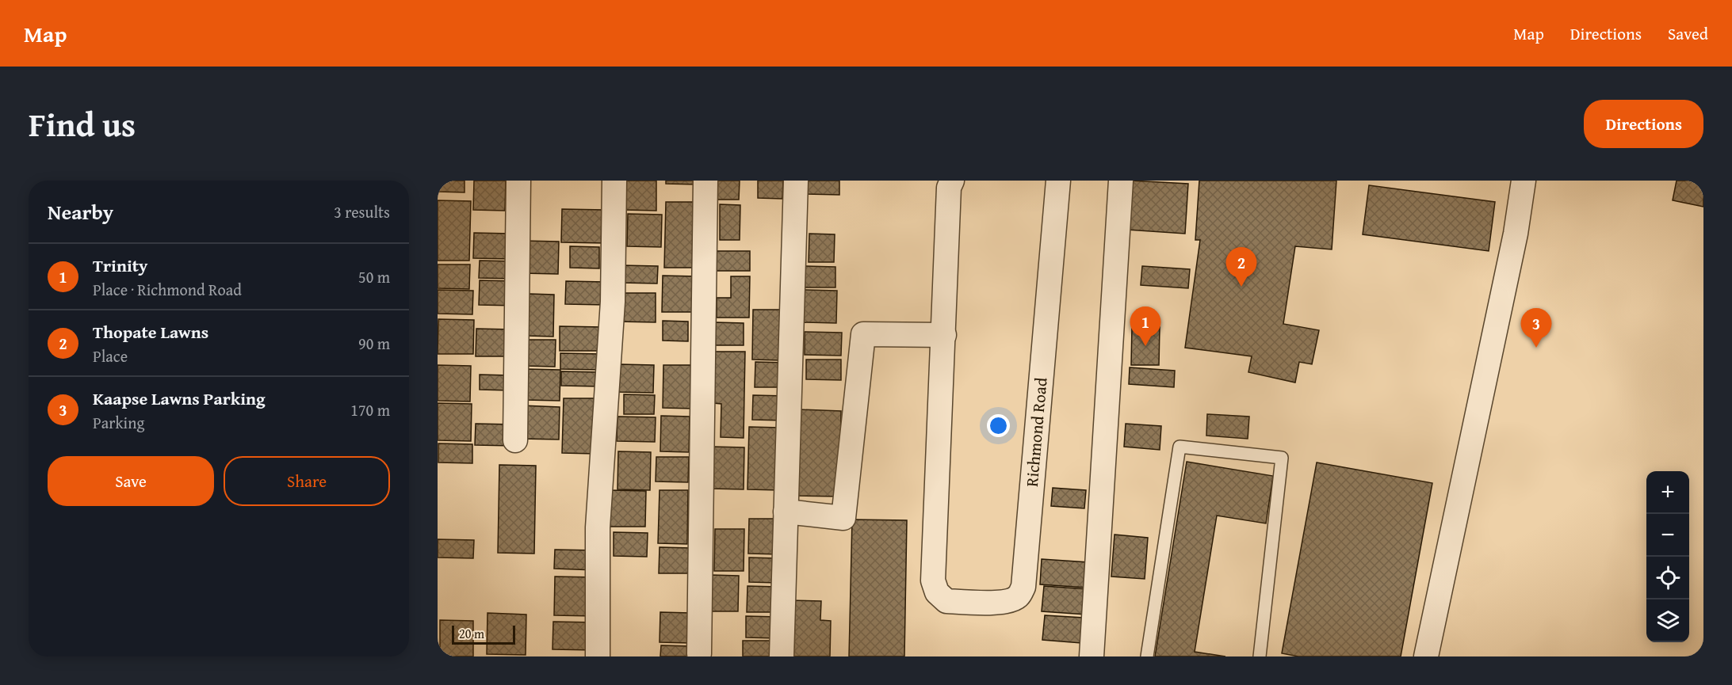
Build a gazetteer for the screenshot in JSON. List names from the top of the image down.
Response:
{
  "streets": {
    "street": ["Richmond Road"]
  },
  "scale_bar": "20 m",
  "page": {
    "header": "Map",
    "nav": ["Map", "Directions", "Saved"],
    "title": "Find us",
    "buttons": [
      "Directions",
      ["Save", "Share"]
    ],
    "heading": ["Nearby", "3 results"],
    "list": [
      {
        "mark": "1",
        "name": "Trinity",
        "note": "Place · Richmond Road",
        "value": "50 m"
      },
      {
        "mark": "2",
        "name": "Thopate Lawns",
        "note": "Place",
        "value": "90 m"
      },
      {
        "mark": "3",
        "name": "Kaapse Lawns Parking",
        "note": "Parking",
        "value": "170 m"
      }
    ],
    "pins": ["2", "1", "3"],
    "map_buttons": ["+", "−"],
    "scale": "20 m"
  }
}
